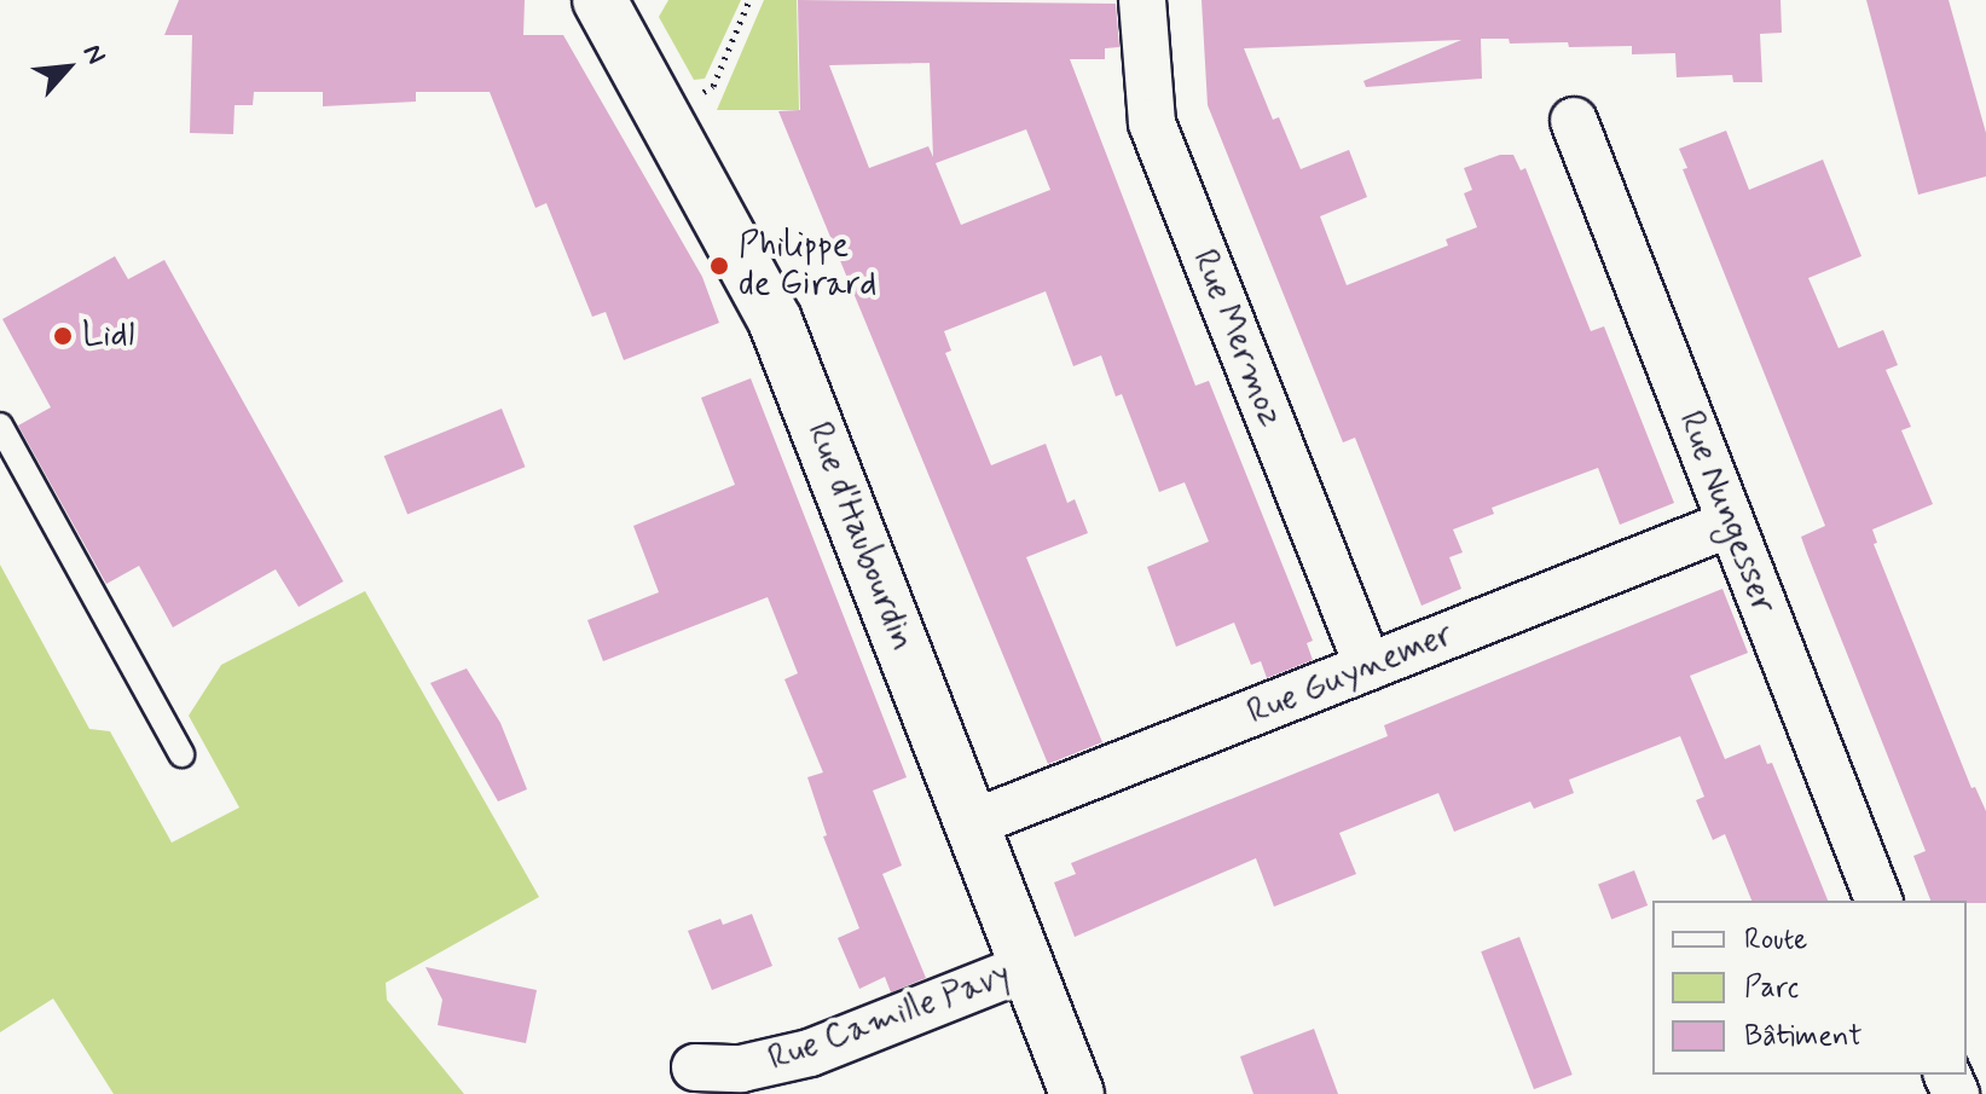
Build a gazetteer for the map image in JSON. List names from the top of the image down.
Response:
{
  "streets": {
    "main road": ["Rue d'Haubourdin"],
    "street": [
      "Rue Mermoz",
      "Rue Nungesser",
      "Rue Guynemer",
      "Rue Camille Pavy"
    ]
  },
  "crossings": [
    ["Rue Mermoz", "Rue Guynemer"],
    ["Rue Nungesser", "Rue Guynemer"],
    ["Rue d'Haubourdin", "Rue Guynemer"],
    ["Rue d'Haubourdin", "Rue Camille Pavy"]
  ],
  "places": ["Philippe de Girard", "Lidl"],
  "legend": ["Route", "Parc", "Bâtiment"],
  "north": "top right"
}
